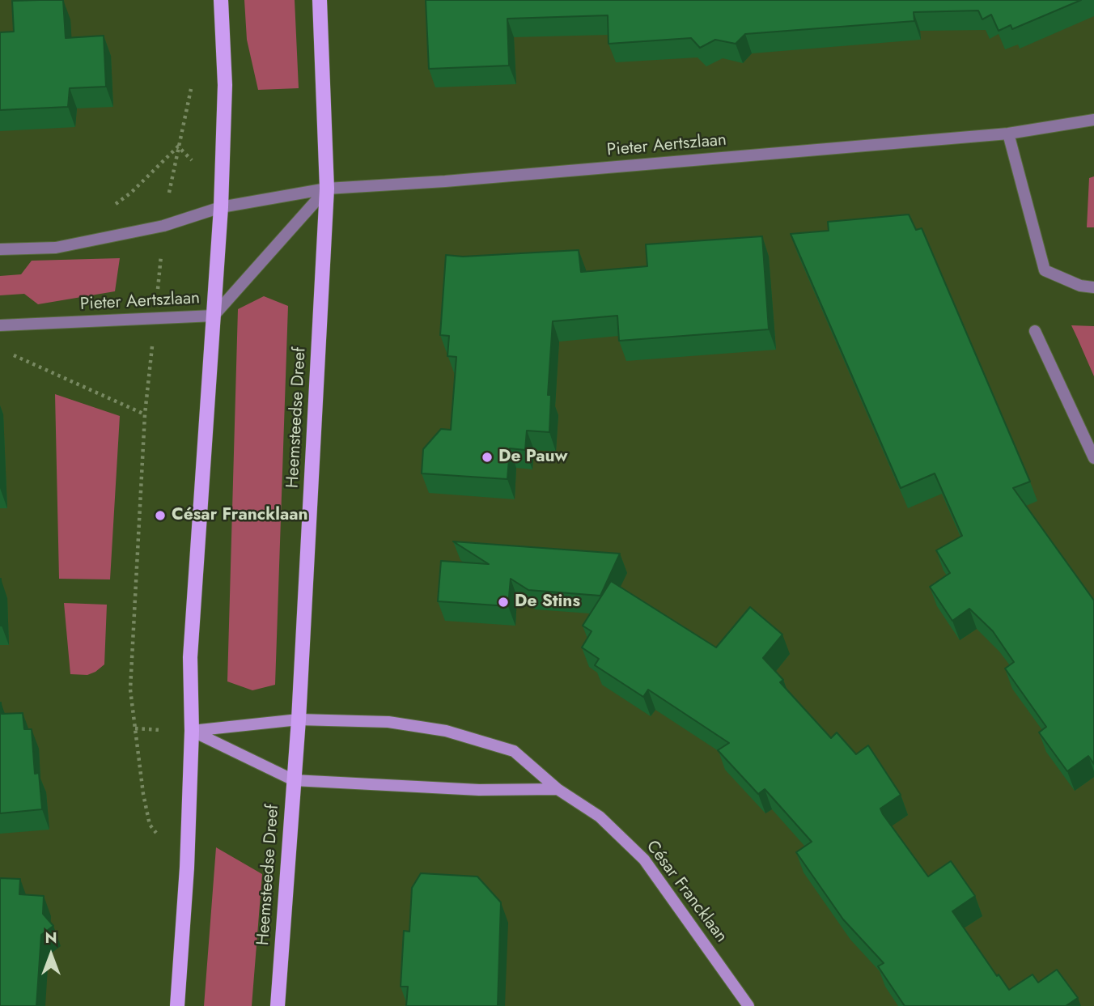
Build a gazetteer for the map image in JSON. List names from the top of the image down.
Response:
{
  "streets": {
    "main road": ["Heemsteedse Dreef", "César Francklaan"],
    "street": ["Pieter Aertszlaan"]
  },
  "crossings": [
    ["Pieter Aertszlaan", "Heemsteedse Dreef"],
    ["Heemsteedse Dreef", "César Francklaan"]
  ],
  "places": ["De Pauw", "César Francklaan", "De Stins"],
  "north": "top"
}
